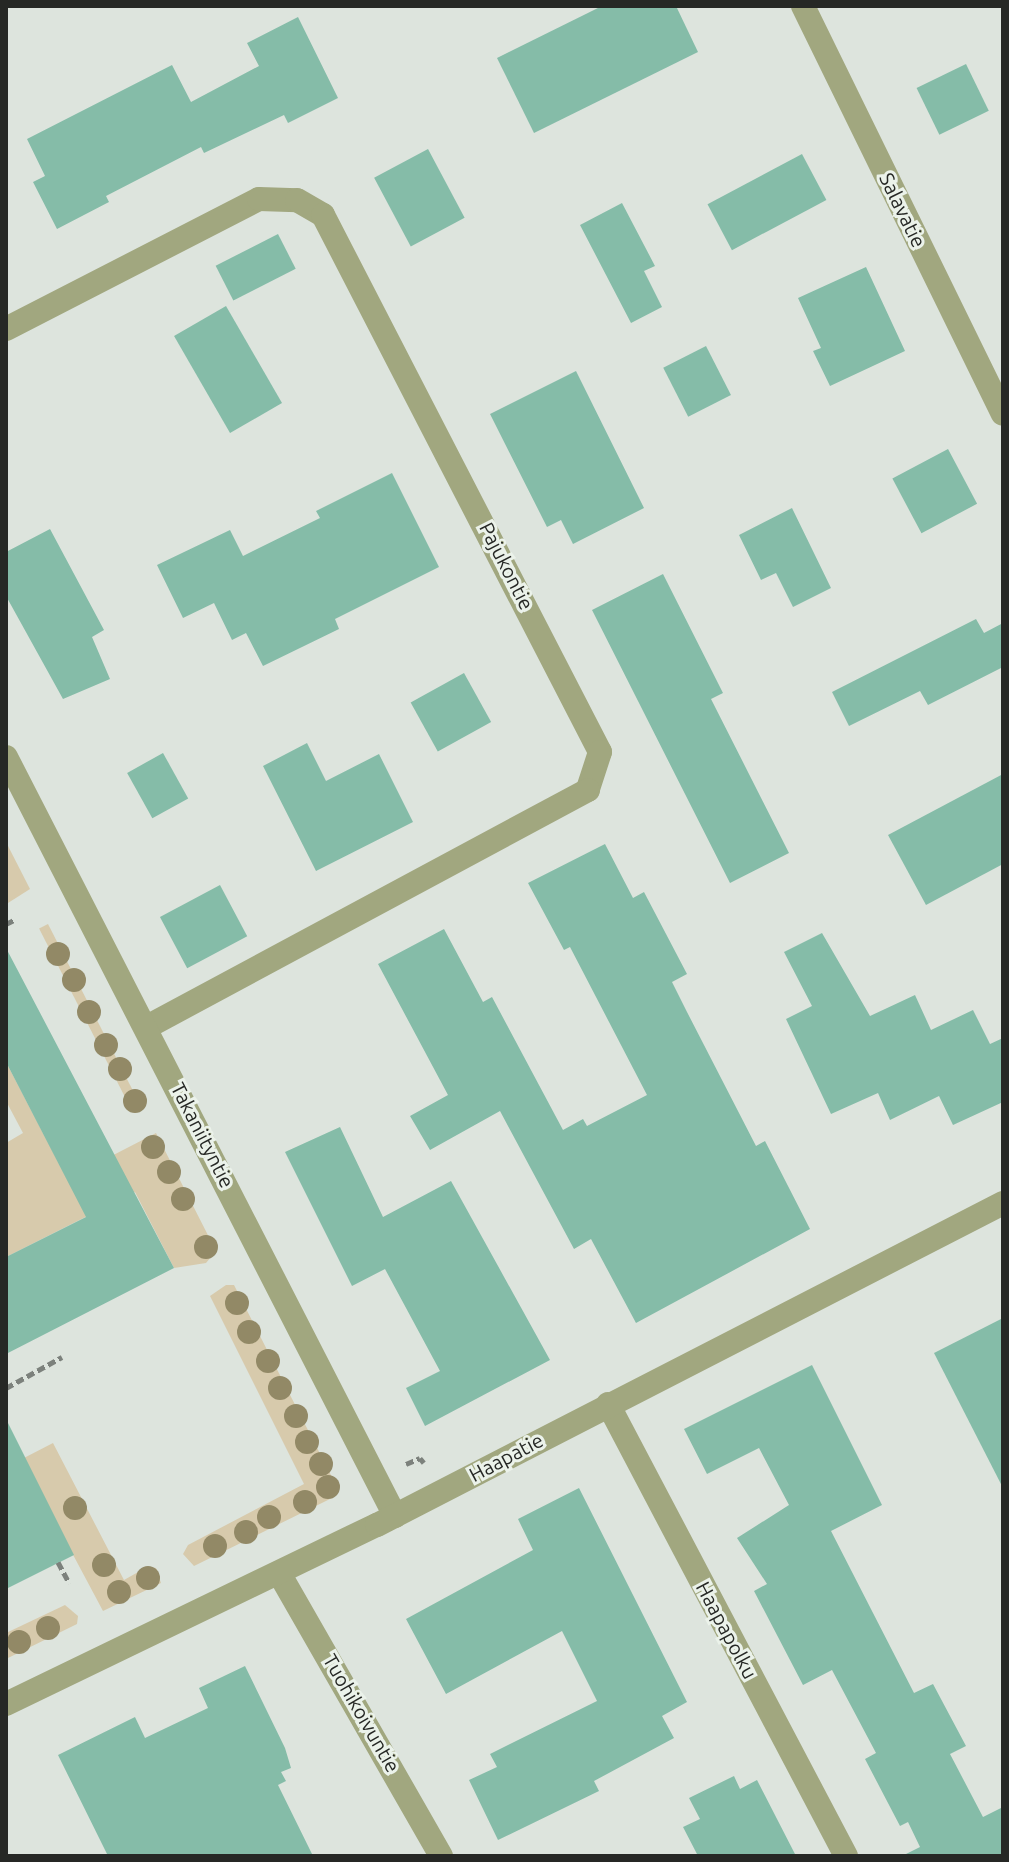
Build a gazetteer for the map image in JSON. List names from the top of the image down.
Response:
{
  "streets": {
    "street": [
      "Salavatie",
      "Pajukontie",
      "Takaniityntie",
      "Haapatie",
      "Haapapolku",
      "Tuohikoivuntie"
    ]
  },
  "crossings": [
    ["Pajukontie", "Takaniityntie"],
    ["Takaniityntie", "Haapatie"],
    ["Haapatie", "Haapapolku"],
    ["Haapatie", "Tuohikoivuntie"]
  ]
}
